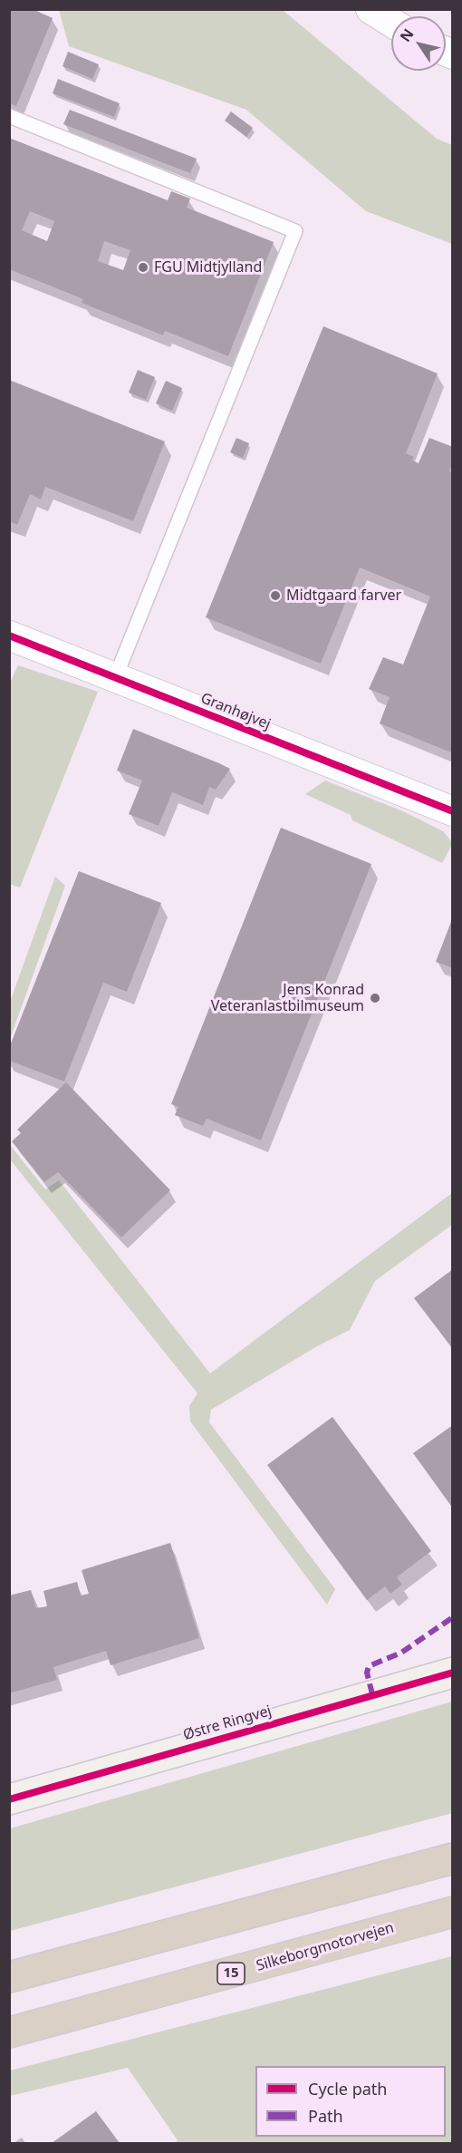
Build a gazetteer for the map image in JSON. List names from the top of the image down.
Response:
{
  "streets": {
    "highway": ["Silkeborgmotorvejen", "15"],
    "main road": ["Østre Ringvej"],
    "street": ["Granhøjvej"]
  },
  "places": ["FGU Midtjylland", "Midtgaard farver", "Jens Konrad Veteranlastbilmuseum"],
  "legend": ["Cycle path", "Path"],
  "north": "top left"
}
